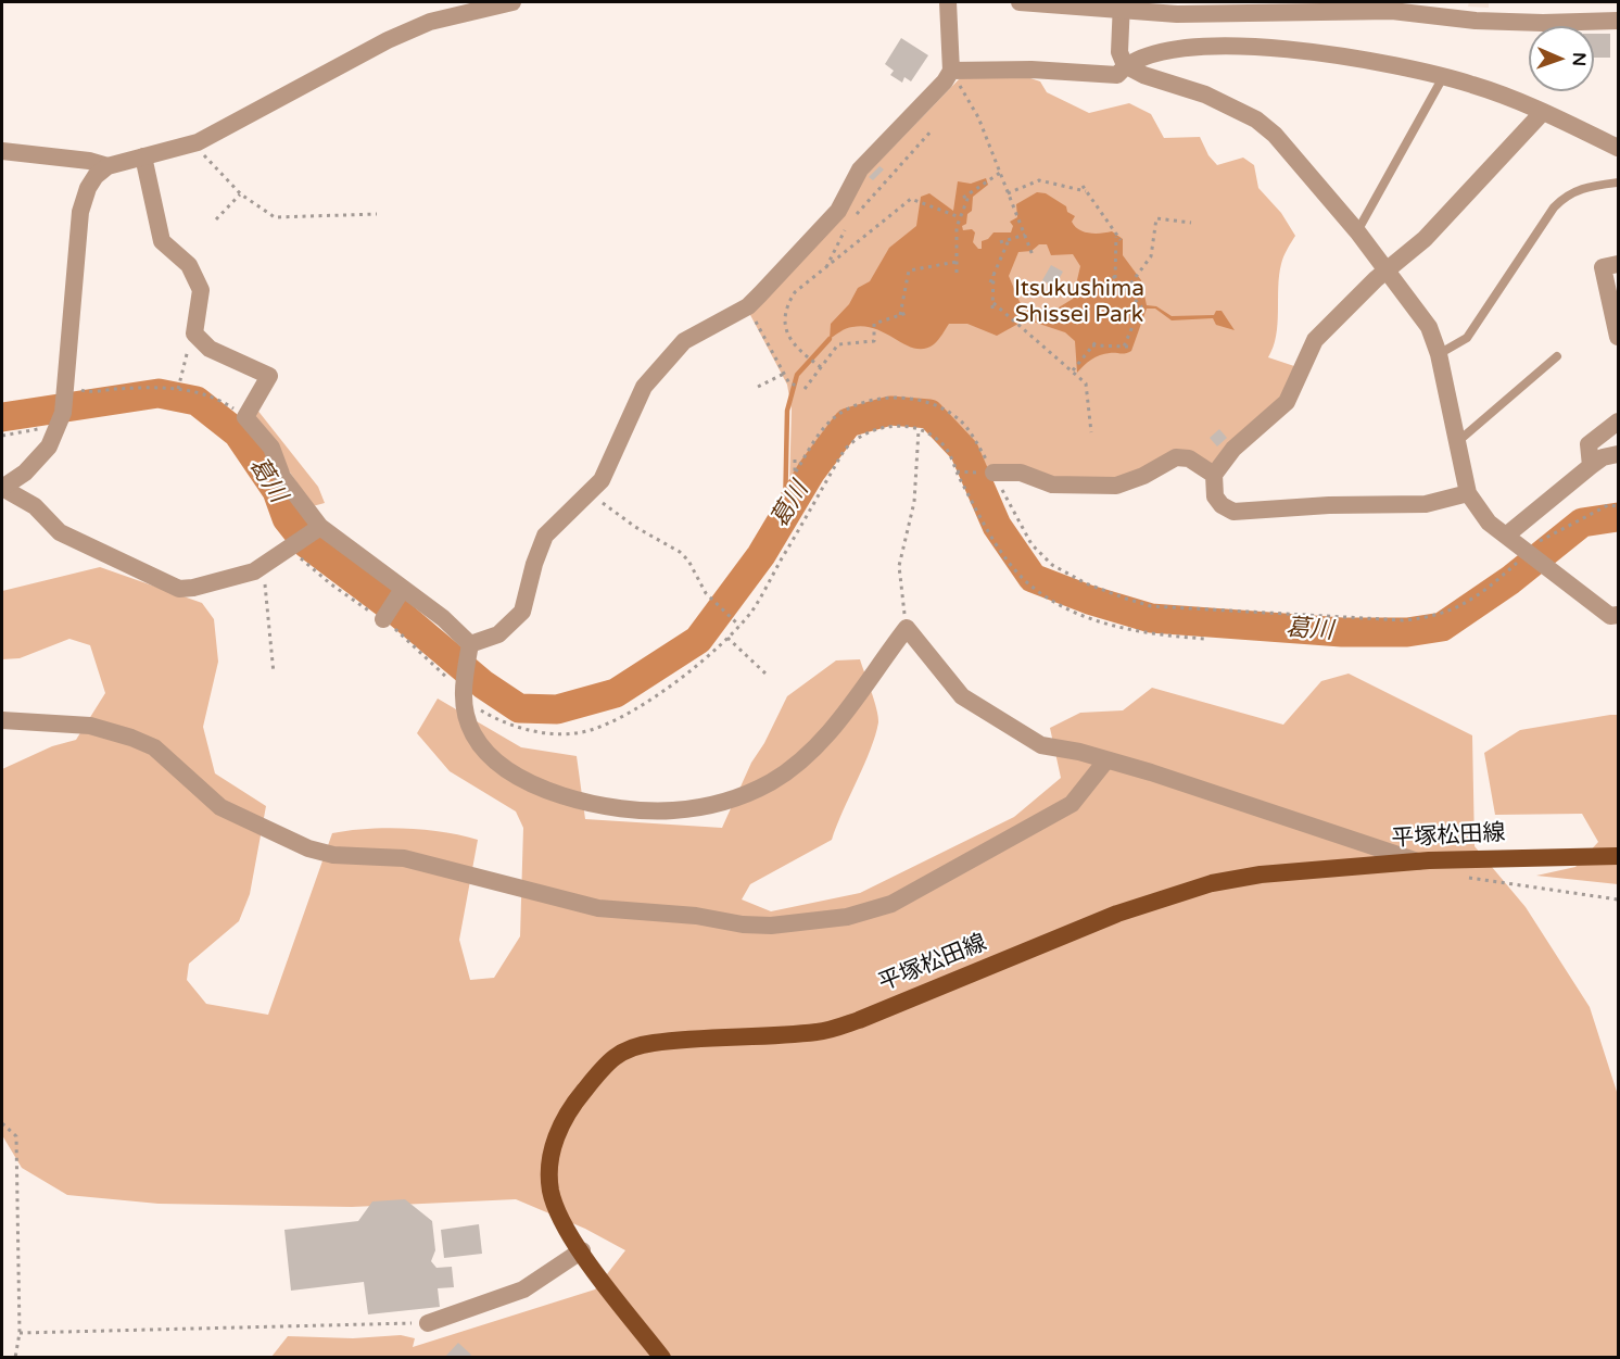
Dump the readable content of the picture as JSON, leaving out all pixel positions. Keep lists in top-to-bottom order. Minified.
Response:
{"streets":{"main road":["平塚松田線"]},"water":["葛川"],"parks":["Itsukushima Shissei Park"],"north":"right"}
